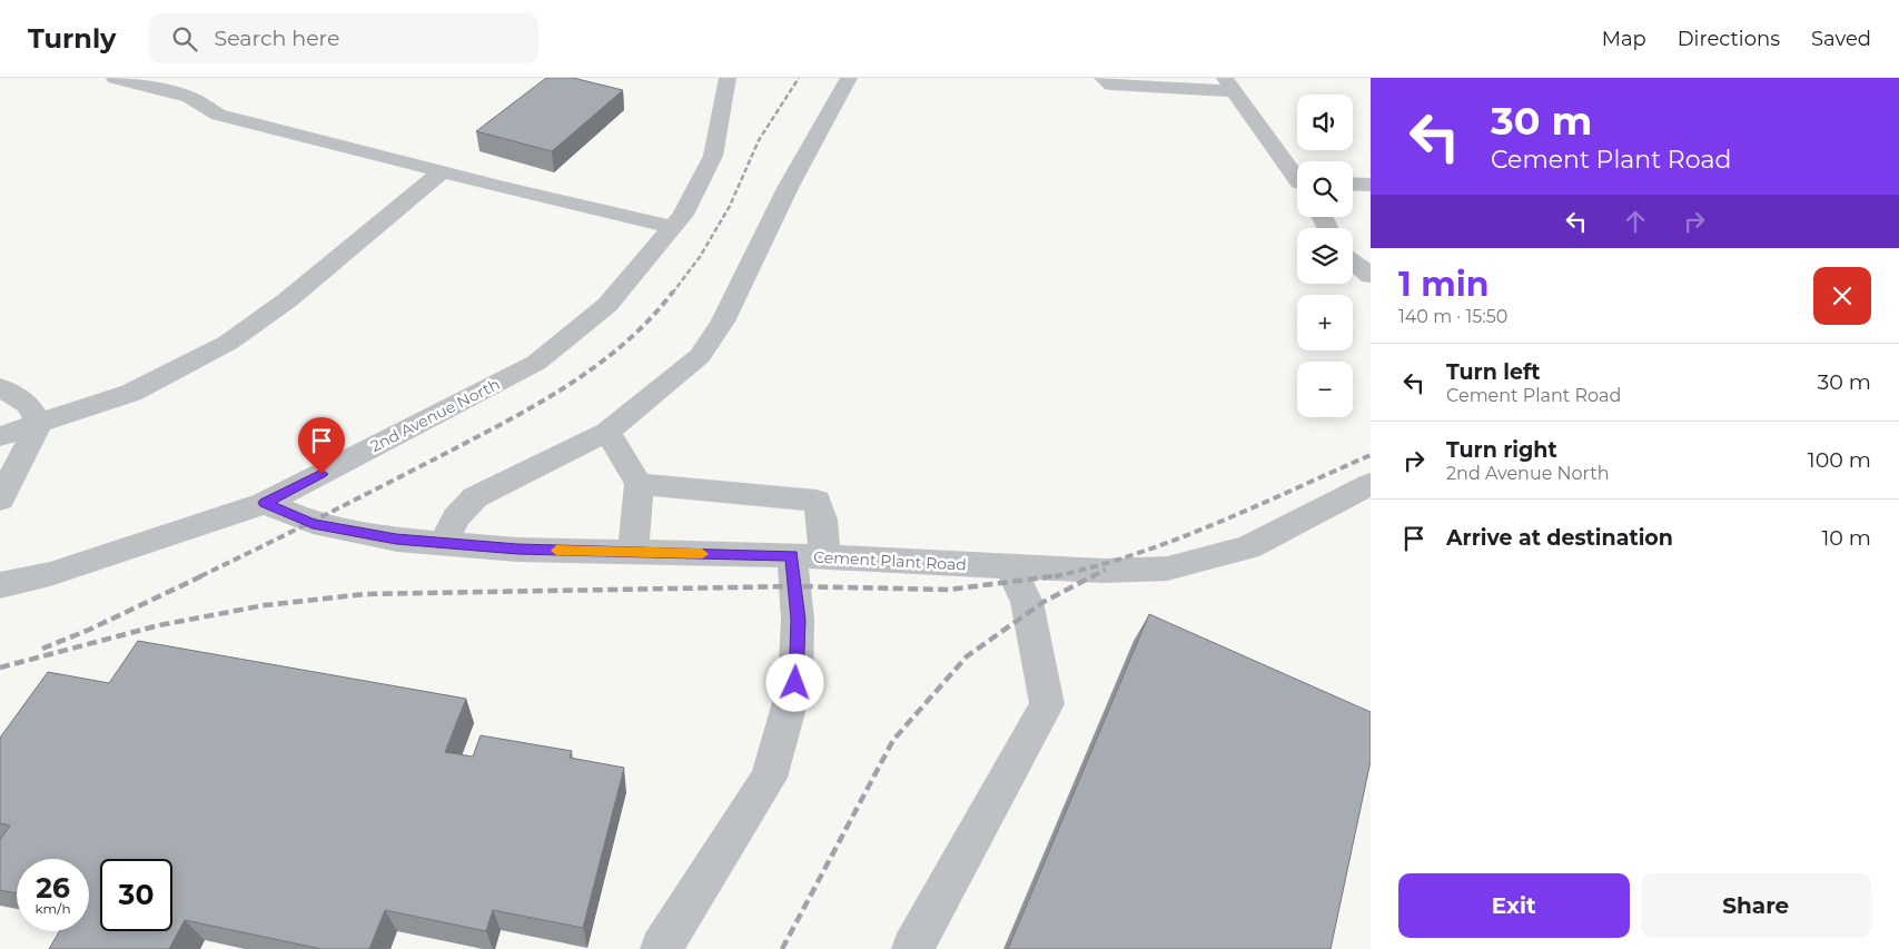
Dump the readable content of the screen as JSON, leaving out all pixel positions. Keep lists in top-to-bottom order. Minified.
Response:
{"streets":{"street":["2nd Avenue North","Cement Plant Road"]},"crossings":[["2nd Avenue North","Cement Plant Road"]],"page":{"header":"Turnly","search":"Search here","nav":["Map","Directions","Saved"],"turn":["30 m","Cement Plant Road"],"map_buttons":["+","−"],"heading":["1 min","140 m · 15:50"],"list":[{"name":"Turn left","note":"Cement Plant Road","value":"30 m"},{"name":"Turn right","note":"2nd Avenue North","value":"100 m"},{"name":"Arrive at destination","value":"10 m"}],"speed":"26 km/h","limit":"30","buttons":["Exit","Share"]}}
